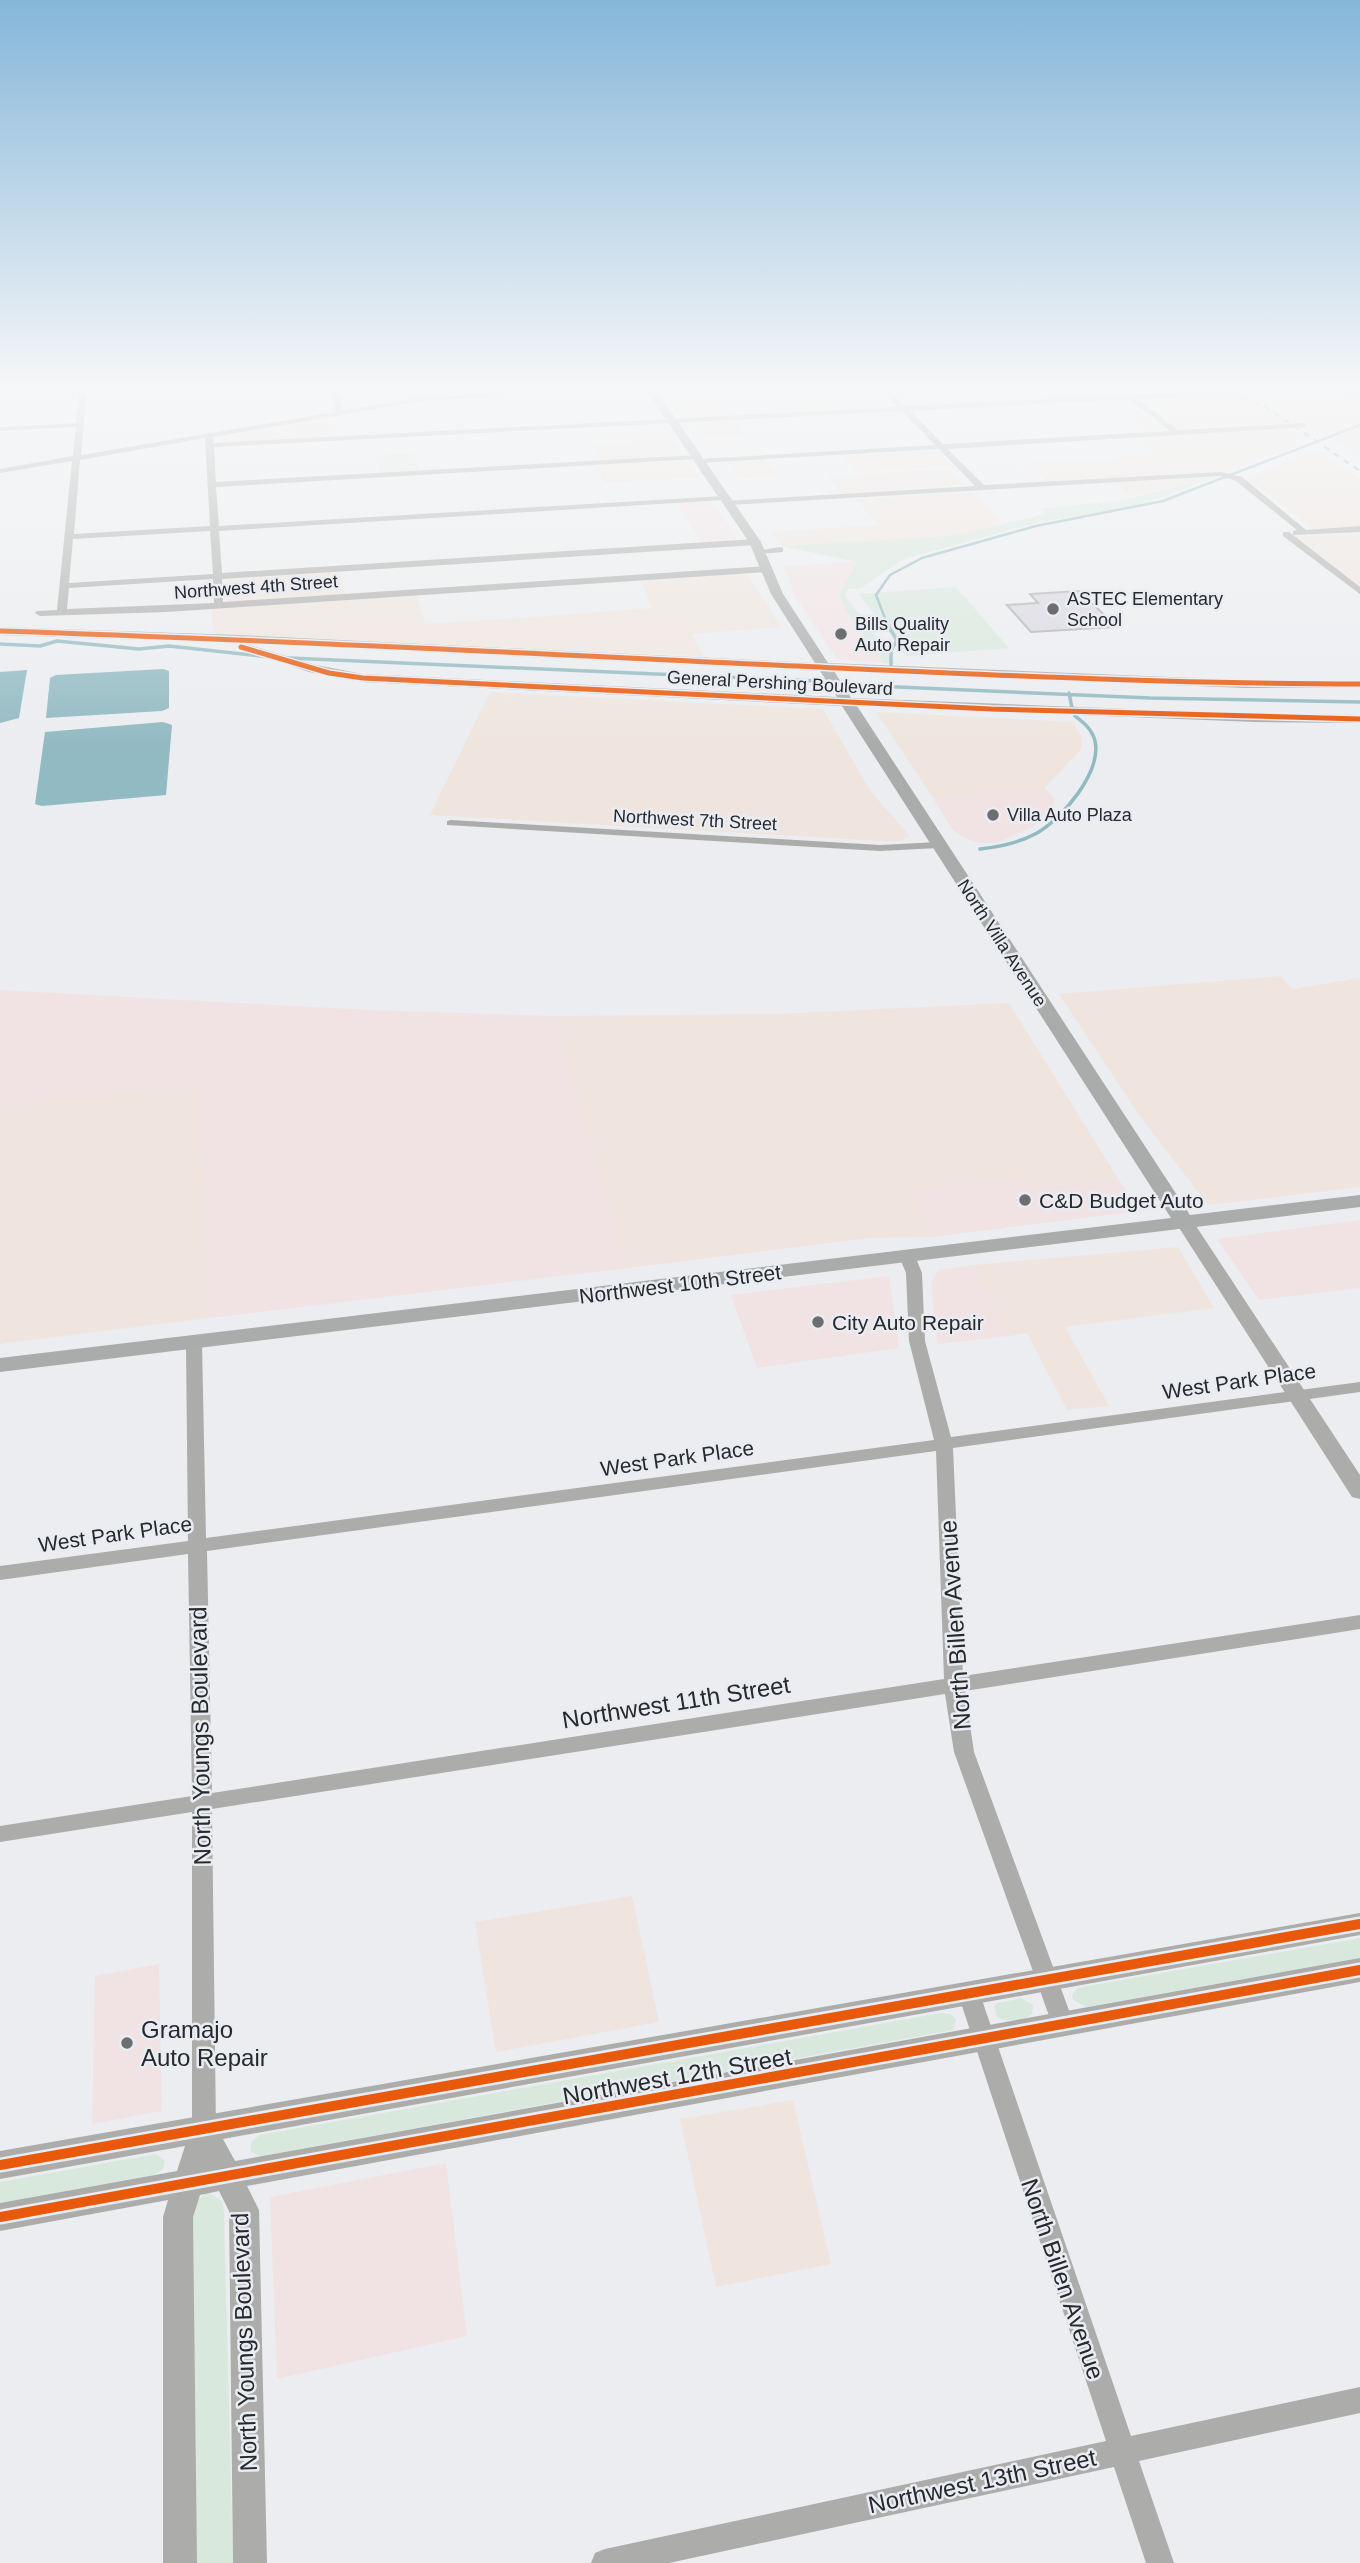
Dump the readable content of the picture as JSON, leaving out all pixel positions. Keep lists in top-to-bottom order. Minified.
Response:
{"streets":{"main road":["General Pershing Boulevard","North Villa Avenue","Northwest 10th Street"],"street":["Northwest 4th Street","Northwest 7th Street","West Park Place","North Billen Avenue","Northwest 11th Street","North Youngs Boulevard","Northwest 12th Street","Northwest 13th Street"]},"crossings":[["Northwest 4th Street","North Villa Avenue"],["General Pershing Boulevard","North Villa Avenue"],["Northwest 7th Street","North Villa Avenue"],["North Villa Avenue","Northwest 10th Street"],["North Villa Avenue","West Park Place"],["Northwest 10th Street","North Billen Avenue"],["Northwest 10th Street","North Youngs Boulevard"],["West Park Place","North Billen Avenue"],["West Park Place","North Youngs Boulevard"],["North Billen Avenue","Northwest 11th Street"],["North Billen Avenue","Northwest 12th Street"],["North Billen Avenue","Northwest 13th Street"],["Northwest 11th Street","North Youngs Boulevard"],["North Youngs Boulevard","Northwest 12th Street"]],"places":["ASTEC Elementary School","Bills Quality Auto Repair","Villa Auto Plaza","C&D Budget Auto","City Auto Repair","Gramajo Auto Repair"]}
